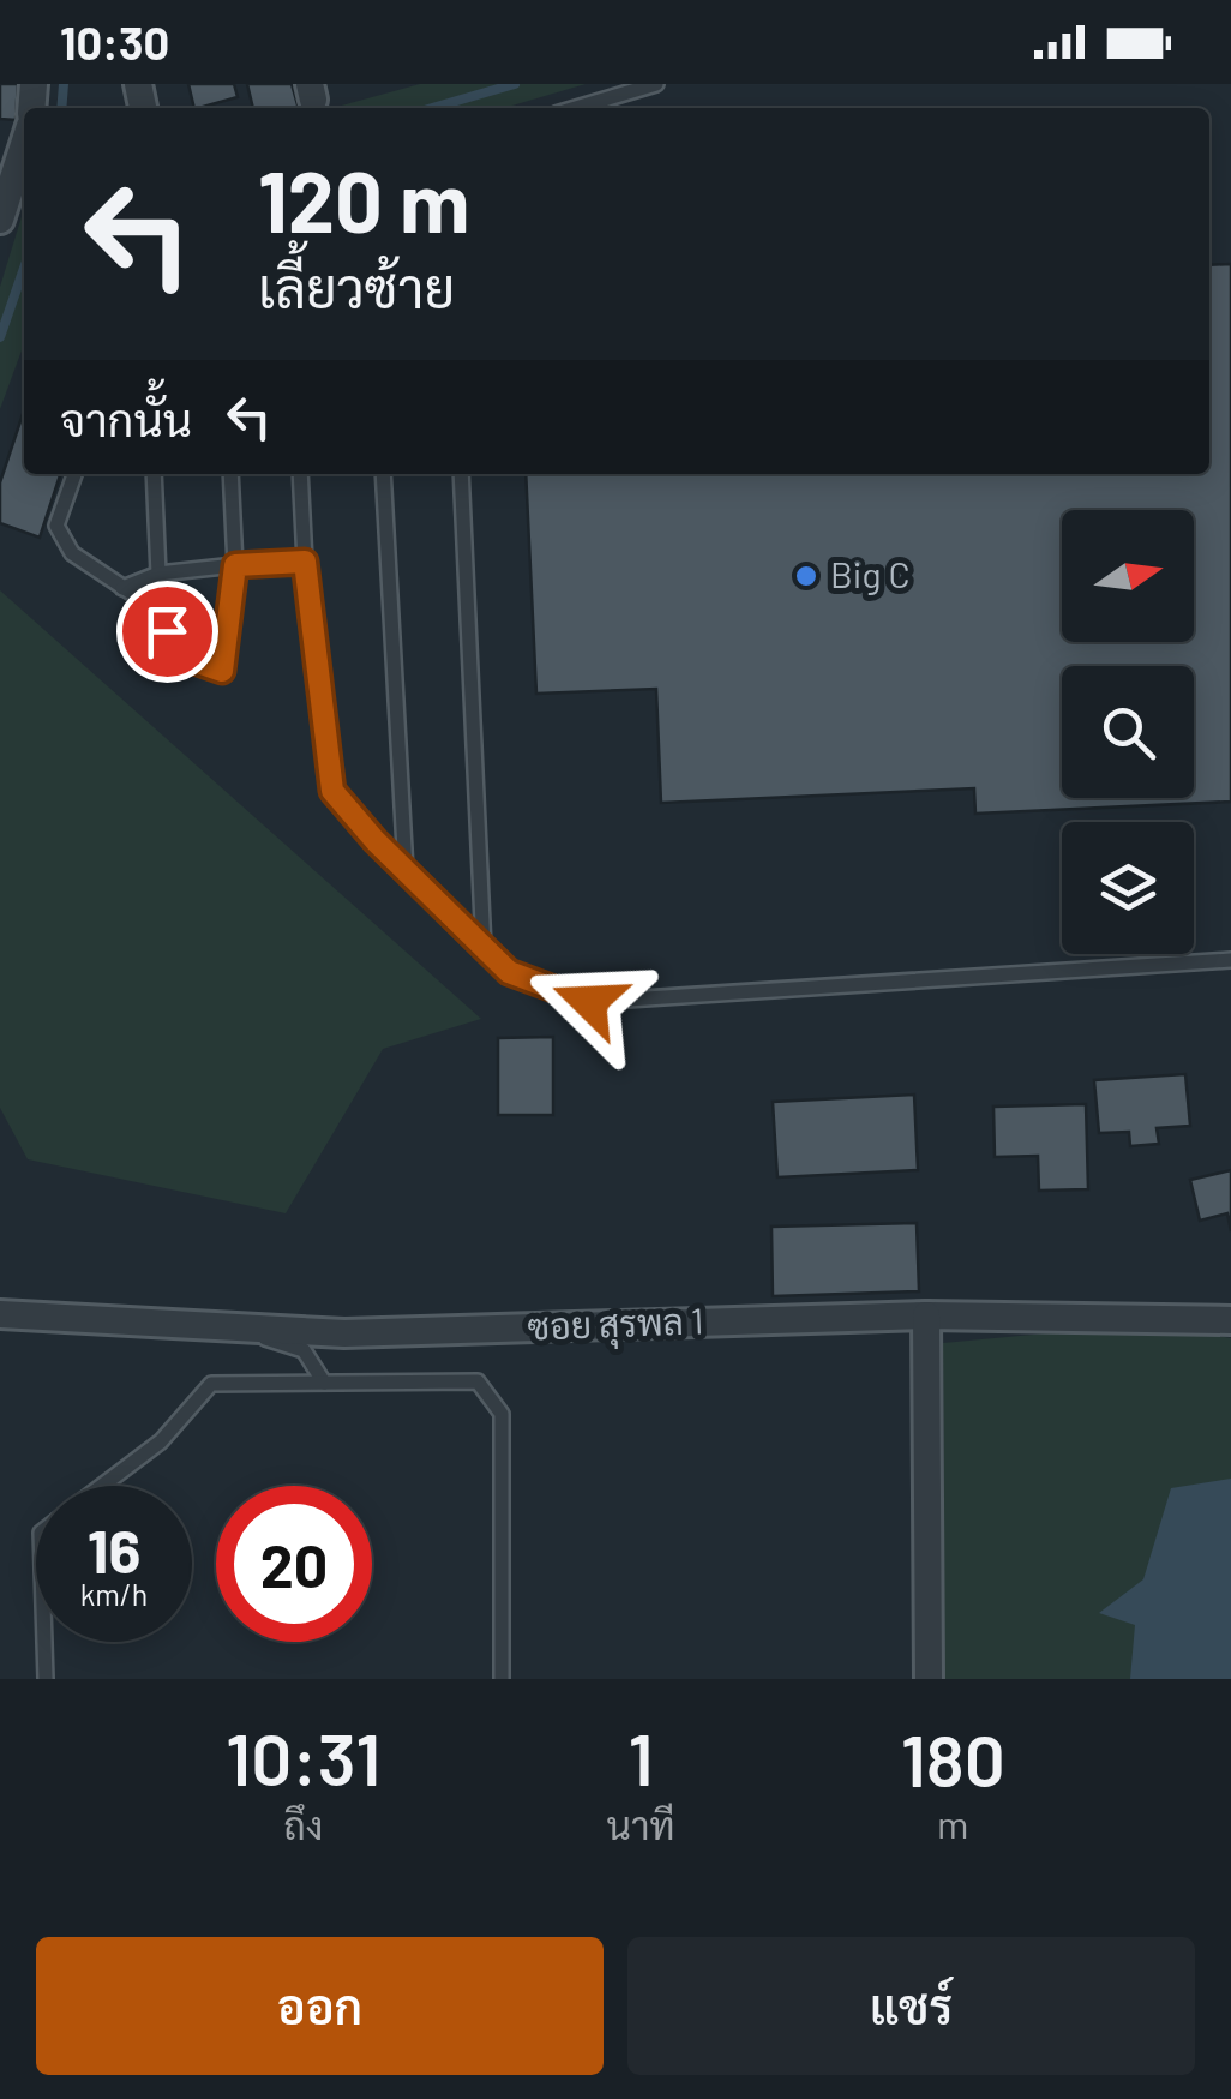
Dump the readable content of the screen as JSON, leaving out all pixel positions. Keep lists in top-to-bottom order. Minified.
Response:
{"streets":{"street":["ซอย สุรพล 1"]},"places":["Big C"],"north":"right","page":{"status":"10:30","turn":["120 m","เลี้ยวซ้าย"],"then":"จากนั้น","speed":"16 km/h","limit":"20","eta":["10:31","ถึง","1","นาที","180","m"],"buttons":["ออก","แชร์"]}}
